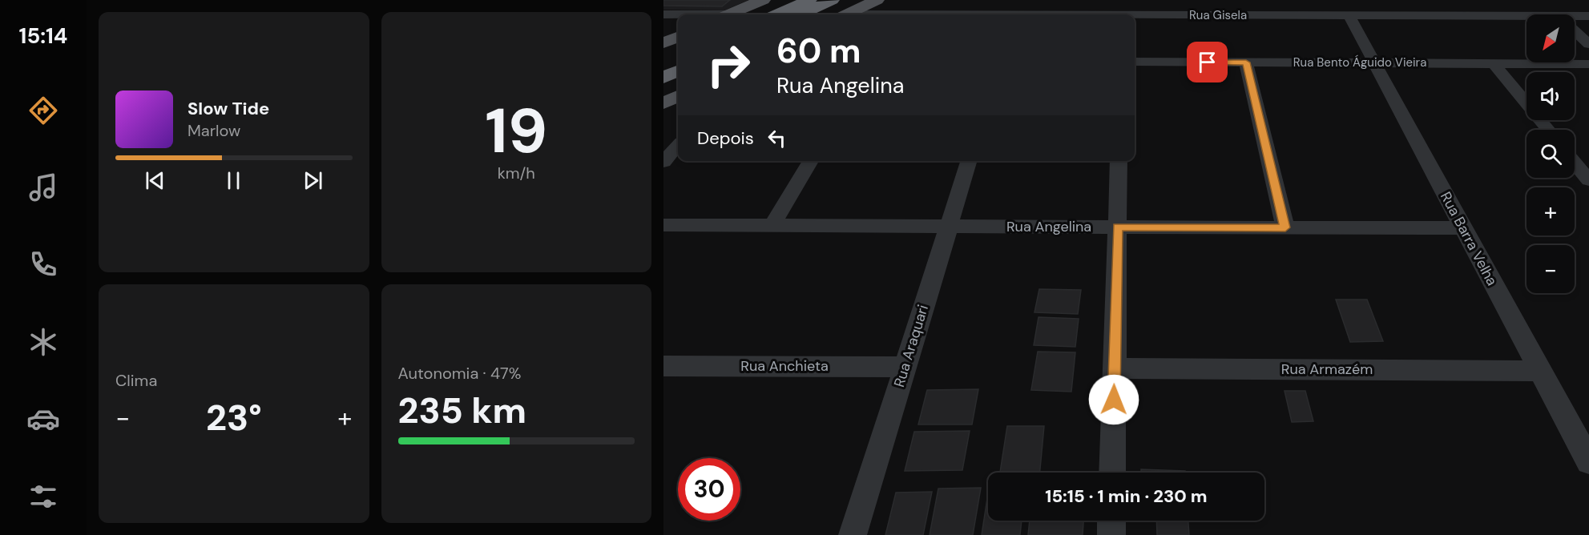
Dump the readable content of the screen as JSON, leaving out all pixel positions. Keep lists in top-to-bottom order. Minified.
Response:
{"streets":{"street":["Rua Gisela","Rua Bento Águido Vieira","Rua Angelina","Rua Barra Velha","Rua Araquari","Rua Anchieta","Rua Armazém"]},"crossings":[["Rua Gisela","Rua Barra Velha"],["Rua Bento Águido Vieira","Rua Barra Velha"],["Rua Angelina","Rua Barra Velha"],["Rua Angelina","Rua Araquari"],["Rua Barra Velha","Rua Armazém"],["Rua Araquari","Rua Anchieta"]],"north":"bottom left","page":{"tabs":"15:14","tile":[["19","km/h"],"Clima",["Autonomia · 47%","235 km"]],"map_buttons":["+","−"],"turn":["60 m","Rua Angelina"],"song":["Slow Tide","Marlow"],"then":"Depois","heat":["−","23°","+"],"limit":"30","trip":"15:15 · 1 min · 230 m"}}
